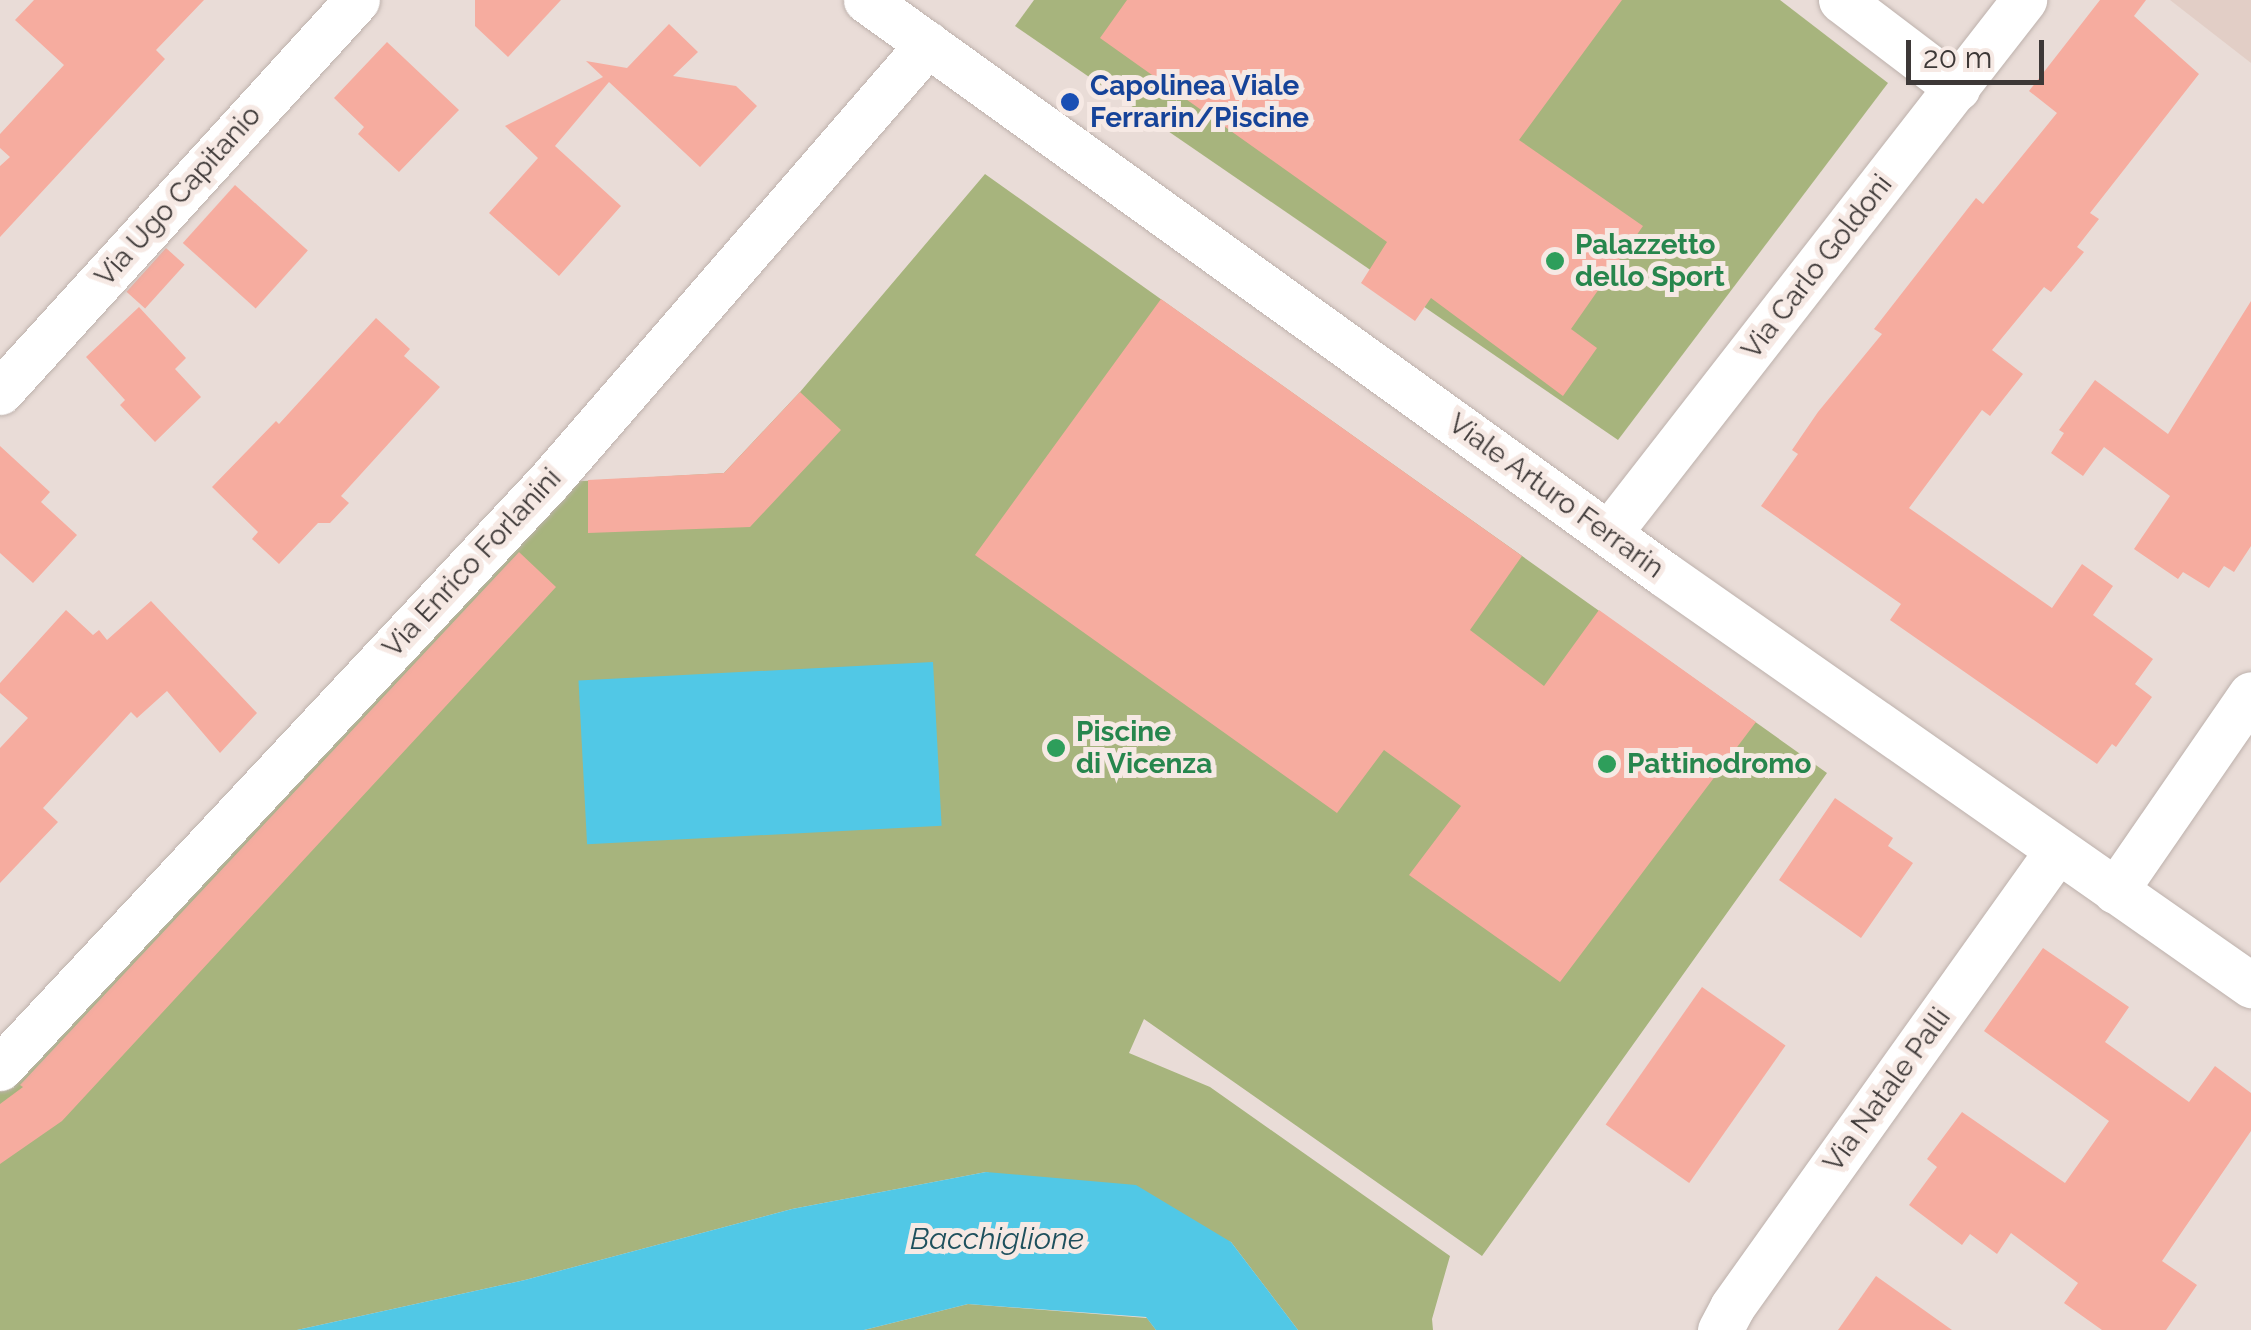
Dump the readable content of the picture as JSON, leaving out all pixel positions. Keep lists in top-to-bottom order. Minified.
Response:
{"streets":{"street":["Via Ugo Capitanio","Via Carlo Goldoni","Viale Arturo Ferrarin","Via Enrico Forlanini","Via Natale Palli"]},"crossings":[["Via Carlo Goldoni","Viale Arturo Ferrarin"],["Viale Arturo Ferrarin","Via Enrico Forlanini"],["Viale Arturo Ferrarin","Via Natale Palli"]],"water":["Bacchiglione"],"places":["Capolinea Viale Ferrarin/Piscine","Palazzetto dello Sport","Piscine di Vicenza","Pattinodromo"],"scale_bar":"20 m"}
